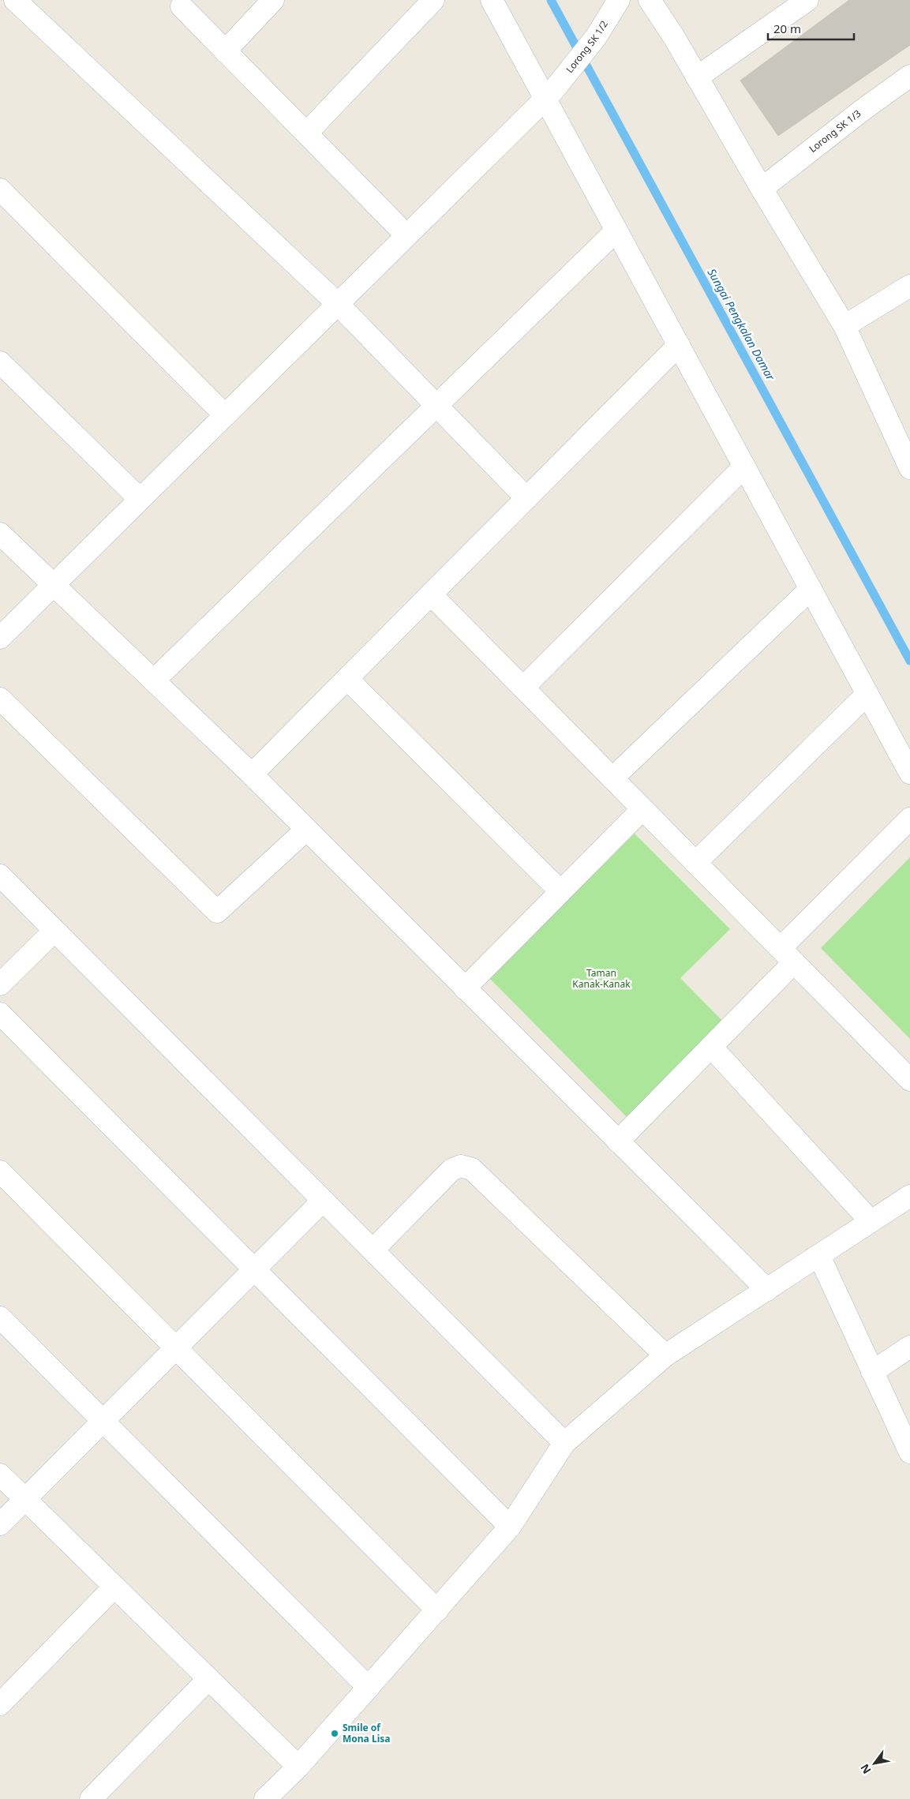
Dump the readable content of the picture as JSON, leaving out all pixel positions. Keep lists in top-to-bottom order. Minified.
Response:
{"streets":{"street":["Lorong SK 1/2","Lorong SK 1/3"]},"water":["Sungai Pengkalan Damar"],"parks":["Taman Kanak-Kanak"],"places":["Smile of Mona Lisa"],"scale_bar":"20 m","north":"bottom left"}
